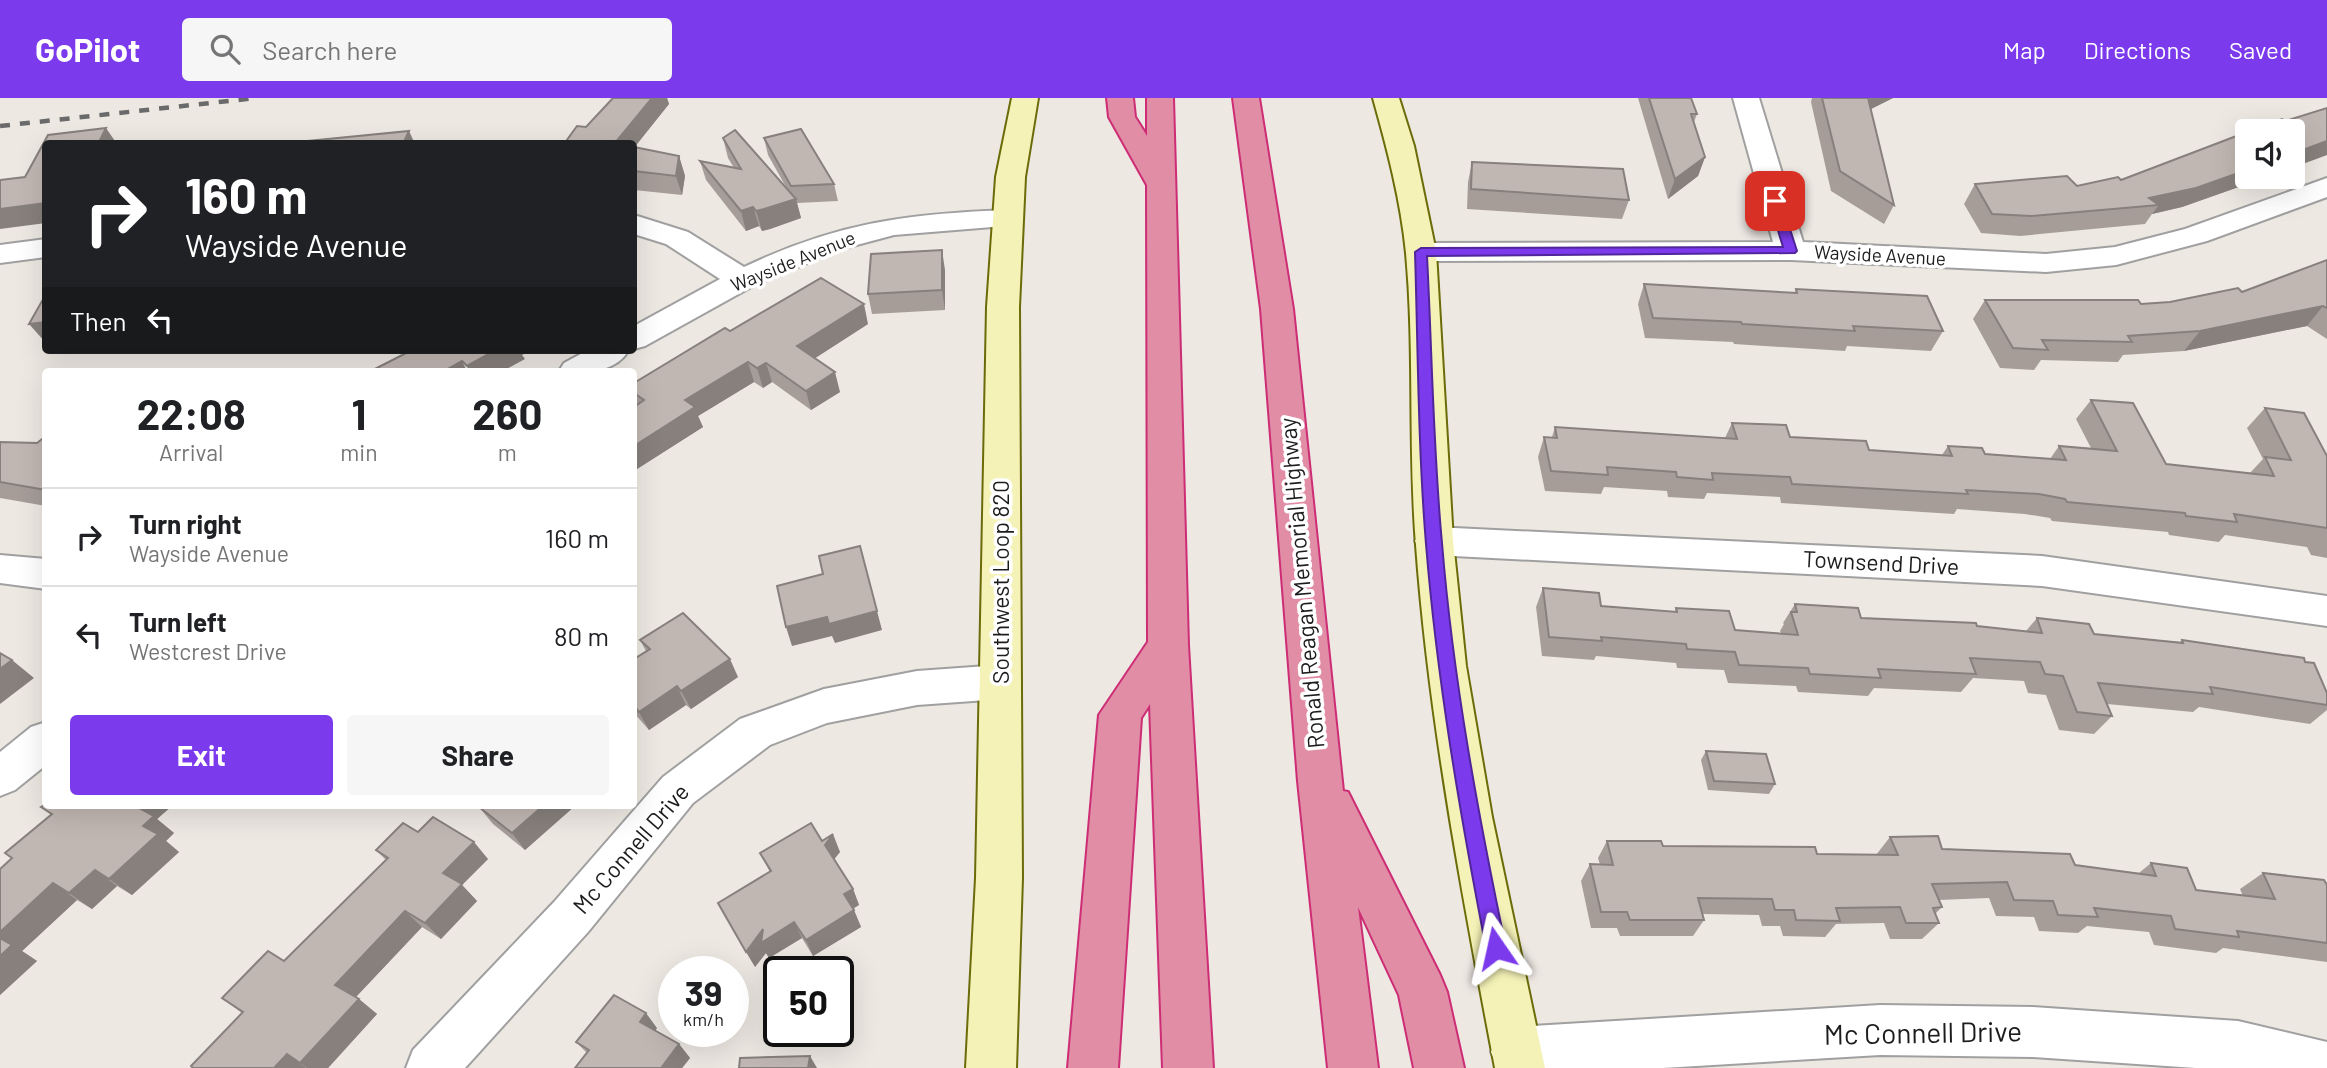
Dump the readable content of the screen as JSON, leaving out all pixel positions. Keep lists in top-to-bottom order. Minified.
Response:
{"streets":{"highway":["Ronald Reagan Memorial Highway"],"main road":["Southwest Loop 820"],"street":["Wayside Avenue","Townsend Drive","Mc Connell Drive"]},"crossings":[["Wayside Avenue","Southwest Loop 820"],["Southwest Loop 820","Mc Connell Drive"]],"page":{"header":"GoPilot","search":"Search here","nav":["Map","Directions","Saved"],"turn":["160 m","Wayside Avenue"],"then":"Then","eta":["22:08","Arrival","1","min","260","m"],"list":[{"name":"Turn right","note":"Wayside Avenue","value":"160 m"},{"name":"Turn left","note":"Westcrest Drive","value":"80 m"}],"buttons":["Exit","Share"],"speed":"39 km/h","limit":"50"}}
